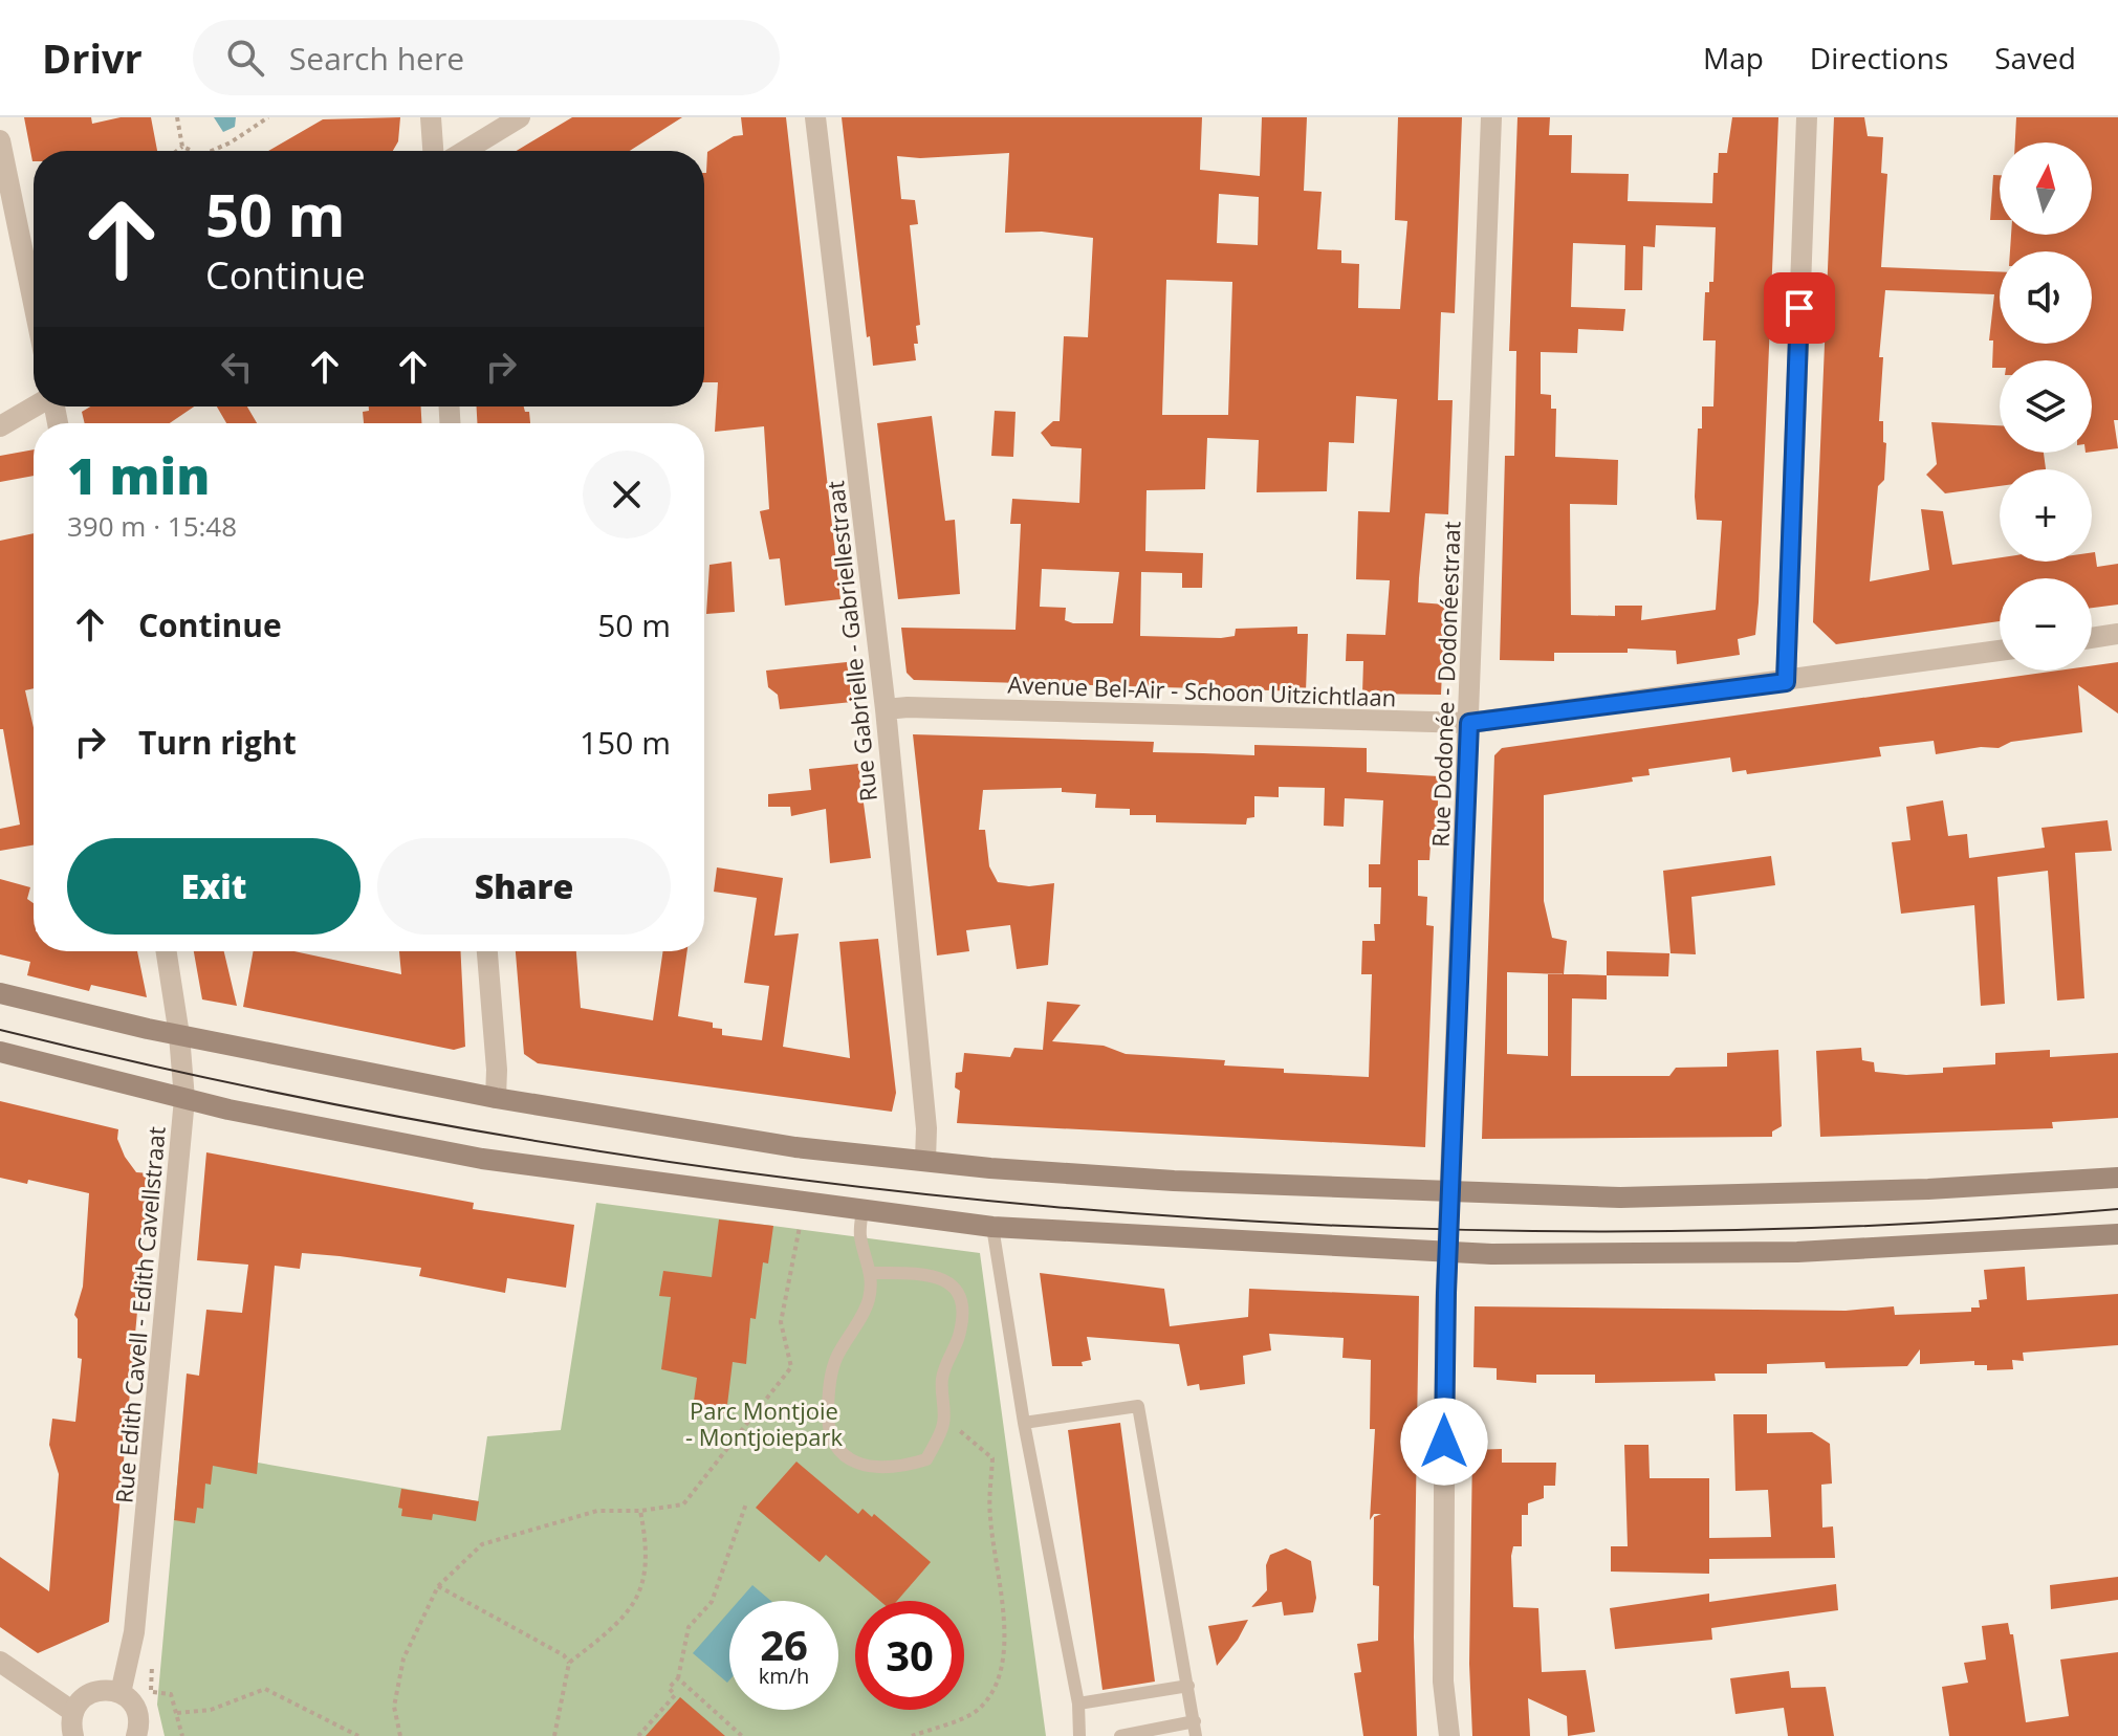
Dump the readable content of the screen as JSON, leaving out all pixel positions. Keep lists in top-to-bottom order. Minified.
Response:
{"streets":{"street":["Rue Gabrielle - Gabriellestraat","Rue Dodonée - Dodonéestraat","Avenue Bel-Air - Schoon Uitzichtlaan","Rue Edith Cavell - Edith Cavellstraat"]},"crossings":[["Rue Gabrielle - Gabriellestraat","Avenue Bel-Air - Schoon Uitzichtlaan"],["Rue Dodonée - Dodonéestraat","Avenue Bel-Air - Schoon Uitzichtlaan"]],"parks":["Parc Montjoie - Montjoiepark"],"north":"top","page":{"header":"Drivr","search":"Search here","nav":["Map","Directions","Saved"],"map_buttons":["+","−"],"turn":["50 m","Continue"],"heading":["1 min","390 m · 15:48"],"list":[{"name":"Continue","value":"50 m"},{"name":"Turn right","value":"150 m"}],"buttons":["Exit","Share"],"speed":"26 km/h","limit":"30"}}
